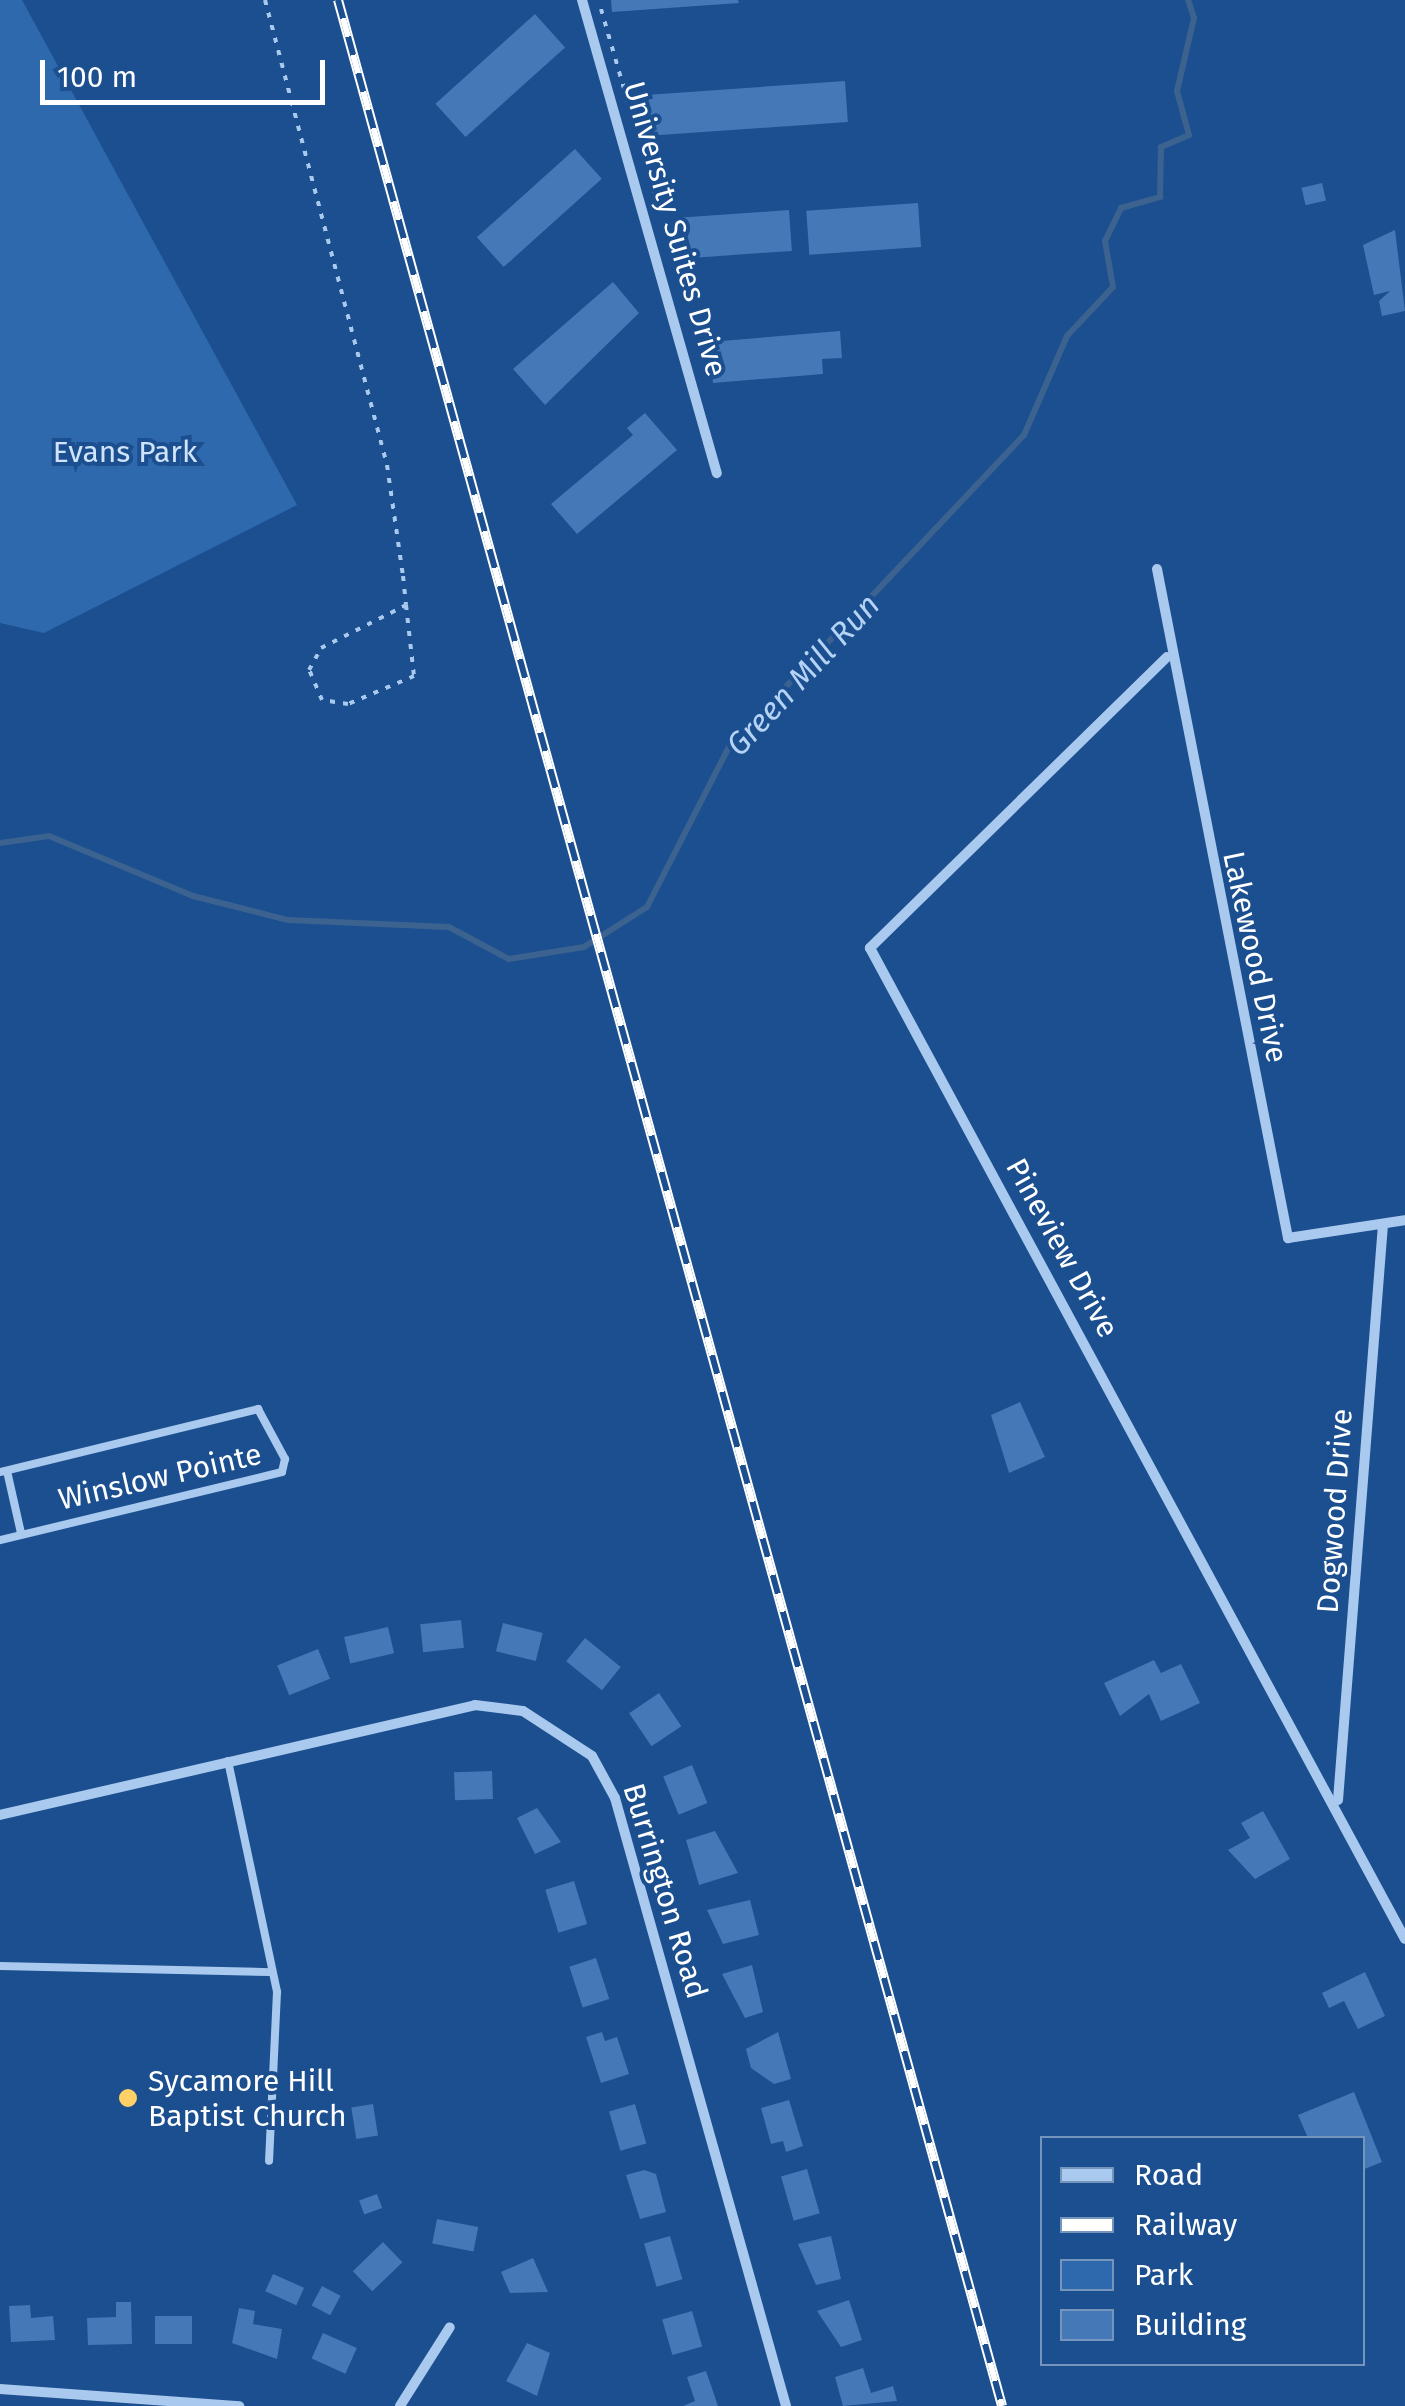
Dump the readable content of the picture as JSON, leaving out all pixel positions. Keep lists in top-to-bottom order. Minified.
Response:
{"streets":{"street":["University Suites Drive","Lakewood Drive","Pineview Drive","Dogwood Drive","Burrington Road"],"lane":["Winslow Pointe"]},"crossings":[["Lakewood Drive","Pineview Drive"],["Lakewood Drive","Dogwood Drive"],["Pineview Drive","Dogwood Drive"]],"water":["Green Mill Run"],"parks":["Evans Park"],"places":["Sycamore Hill Baptist Church"],"legend":["Road","Railway","Park","Building"],"scale_bar":"100 m"}
